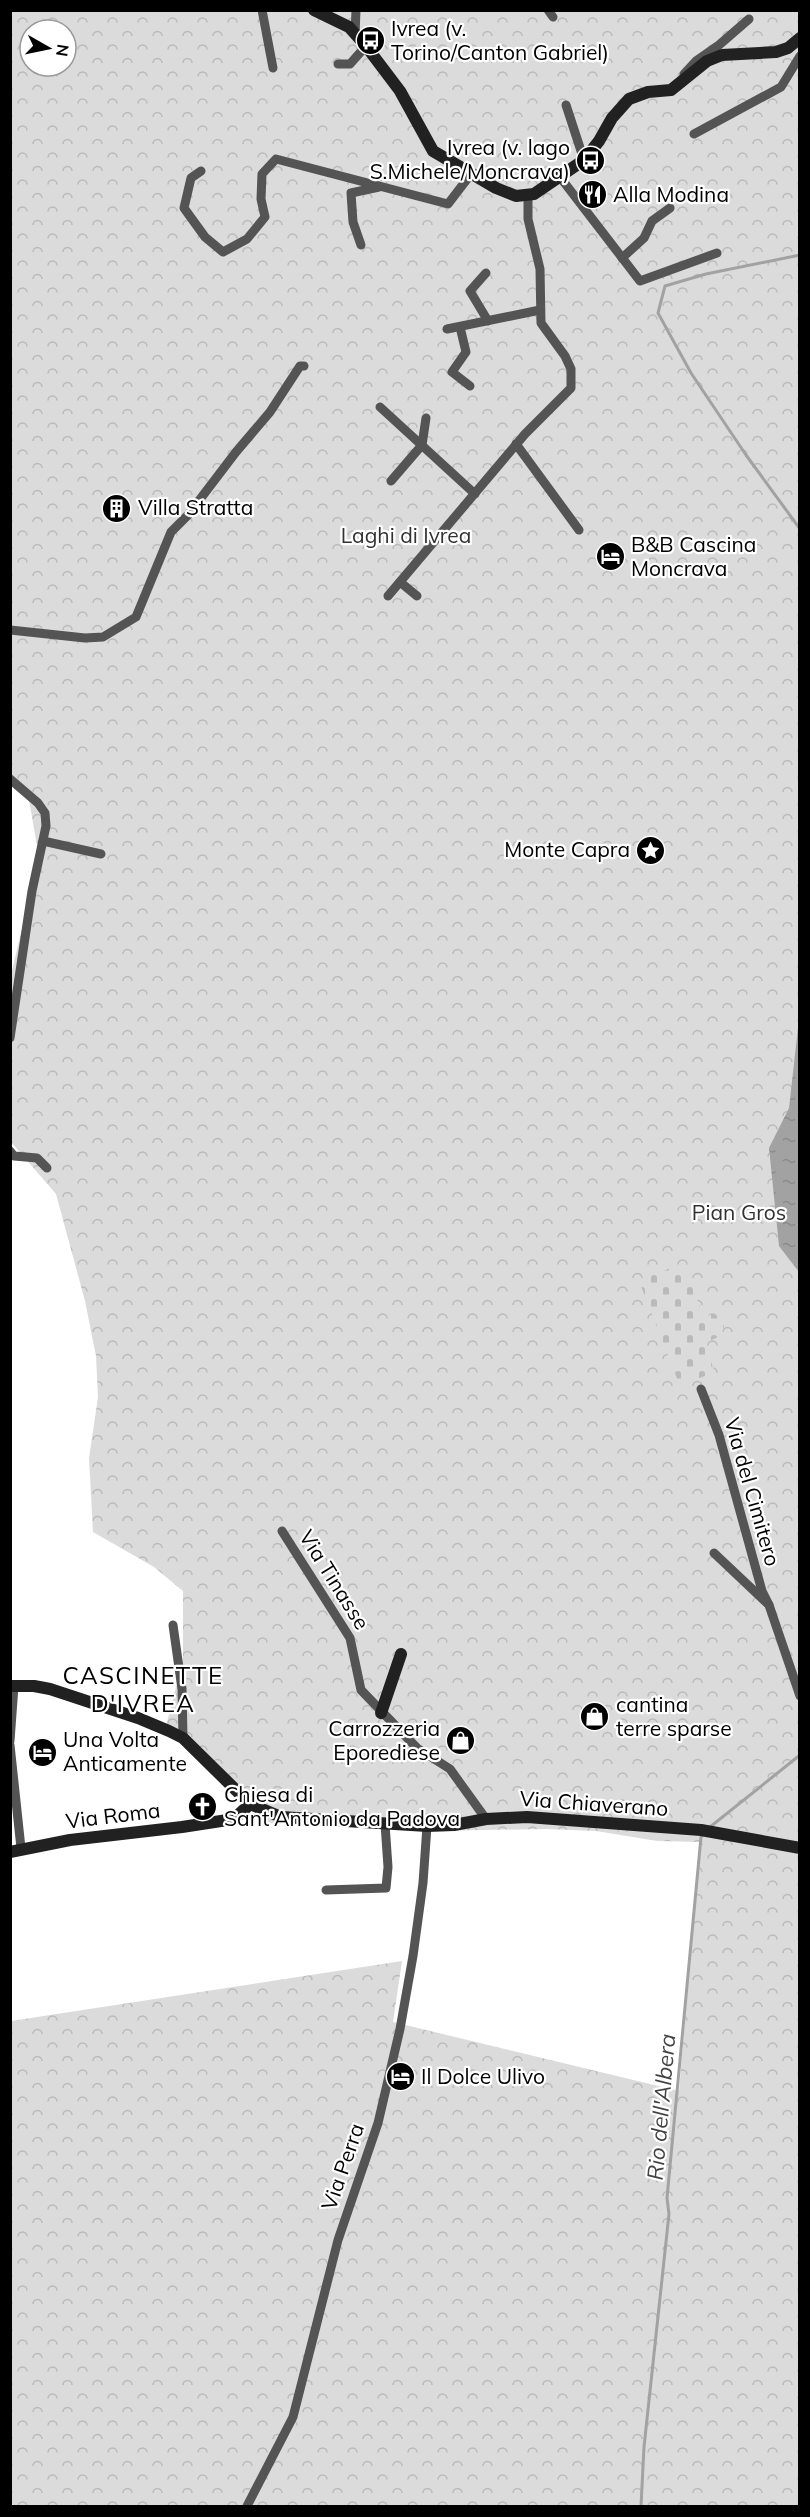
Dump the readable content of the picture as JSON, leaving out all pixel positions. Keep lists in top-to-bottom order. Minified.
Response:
{"streets":{"street":["Via del Cimitero","Via Tinasse","Via Chiaverano","Via Roma","Via Perra"]},"crossings":[["Via Tinasse","Via Chiaverano"],["Via Chiaverano","Via Roma"],["Via Chiaverano","Via Perra"]],"districts":["CASCINETTE D'IVREA"],"water":["Rio dell'Albera"],"parks":["Laghi di Ivrea","Pian Gros"],"places":{"bus stop":["Ivrea (v. Torino/Canton Gabriel)","Ivrea (v. lago S.Michele/Moncrava)"],"restaurant":["Alla Modina"],"building":["Villa Stratta"],"hotel":["B&B Cascina Moncrava","Una Volta Anticamente","Il Dolce Ulivo"],"place":["Monte Capra"],"shop":["cantina terre sparse","Carrozzeria Eporediese"],"church":["Chiesa di Sant'Antonio da Padova"]},"north":"right"}
